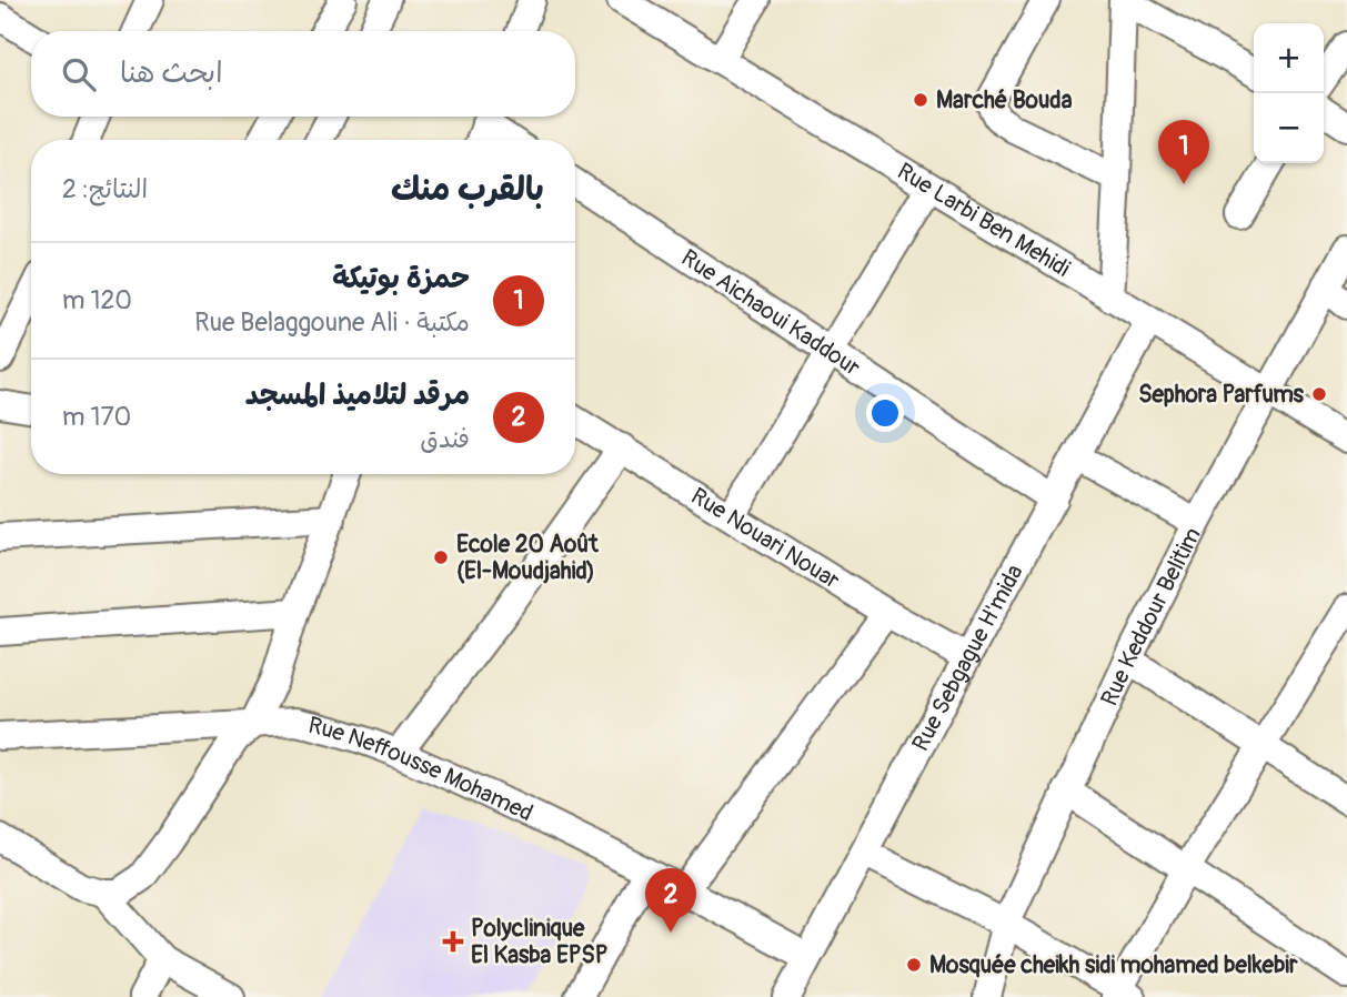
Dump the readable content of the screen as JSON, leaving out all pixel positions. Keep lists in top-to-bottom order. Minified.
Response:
{"streets":{"street":["Rue Larbi Ben Mehidi","Rue Aichaoui Kaddour","Rue Nouari Nouar","Rue Keddour Belitim","Rue Sebgague H'mida","Rue Neffousse Mohamed"]},"crossings":[["Rue Larbi Ben Mehidi","Rue Keddour Belitim"],["Rue Larbi Ben Mehidi","Rue Sebgague H'mida"],["Rue Aichaoui Kaddour","Rue Sebgague H'mida"],["Rue Nouari Nouar","Rue Sebgague H'mida"],["Rue Sebgague H'mida","Rue Neffousse Mohamed"]],"places":{"other":["Marché Bouda","Sephora Parfums","Ecole 20 Août (El-Moudjahid)","Mosquée cheikh sidi mohamed belkebir"],"health":["Polyclinique El Kasba EPSP"]},"page":{"map_buttons":["+","−"],"search":"ابحث هنا","pins":["1","2"],"heading":["بالقرب منك","النتائج: 2"],"list":[{"mark":"1","name":"حمزة بوتيكة","note":"مكتبة · Rue Belaggoune Ali","value":"120 m"},{"mark":"2","name":"مرقد لتلاميذ المسجد","note":"فندق","value":"170 m"}]}}
